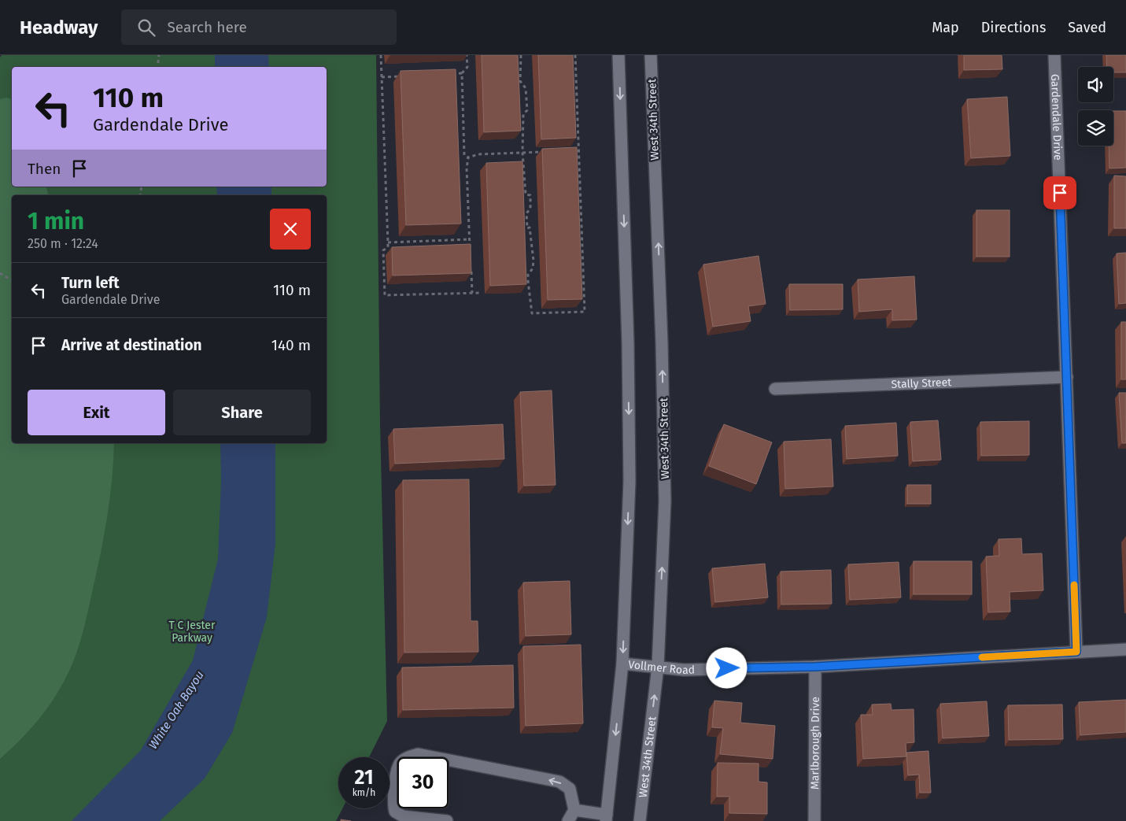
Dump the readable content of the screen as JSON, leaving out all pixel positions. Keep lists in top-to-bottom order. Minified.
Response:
{"streets":{"street":["Gardendale Drive","West 34th Street","Stally Street","Vollmer Road","Marlborough Drive"]},"crossings":[["Gardendale Drive","Stally Street"],["Gardendale Drive","Vollmer Road"],["West 34th Street","Vollmer Road"],["Vollmer Road","Marlborough Drive"]],"water":["White Oak Bayou"],"parks":["T C Jester Parkway"],"page":{"header":"Headway","search":"Search here","nav":["Map","Directions","Saved"],"turn":["110 m","Gardendale Drive"],"then":"Then","heading":["1 min","250 m · 12:24"],"list":[{"name":"Turn left","note":"Gardendale Drive","value":"110 m"},{"name":"Arrive at destination","value":"140 m"}],"buttons":["Exit","Share"],"speed":"21 km/h","limit":"30"}}
